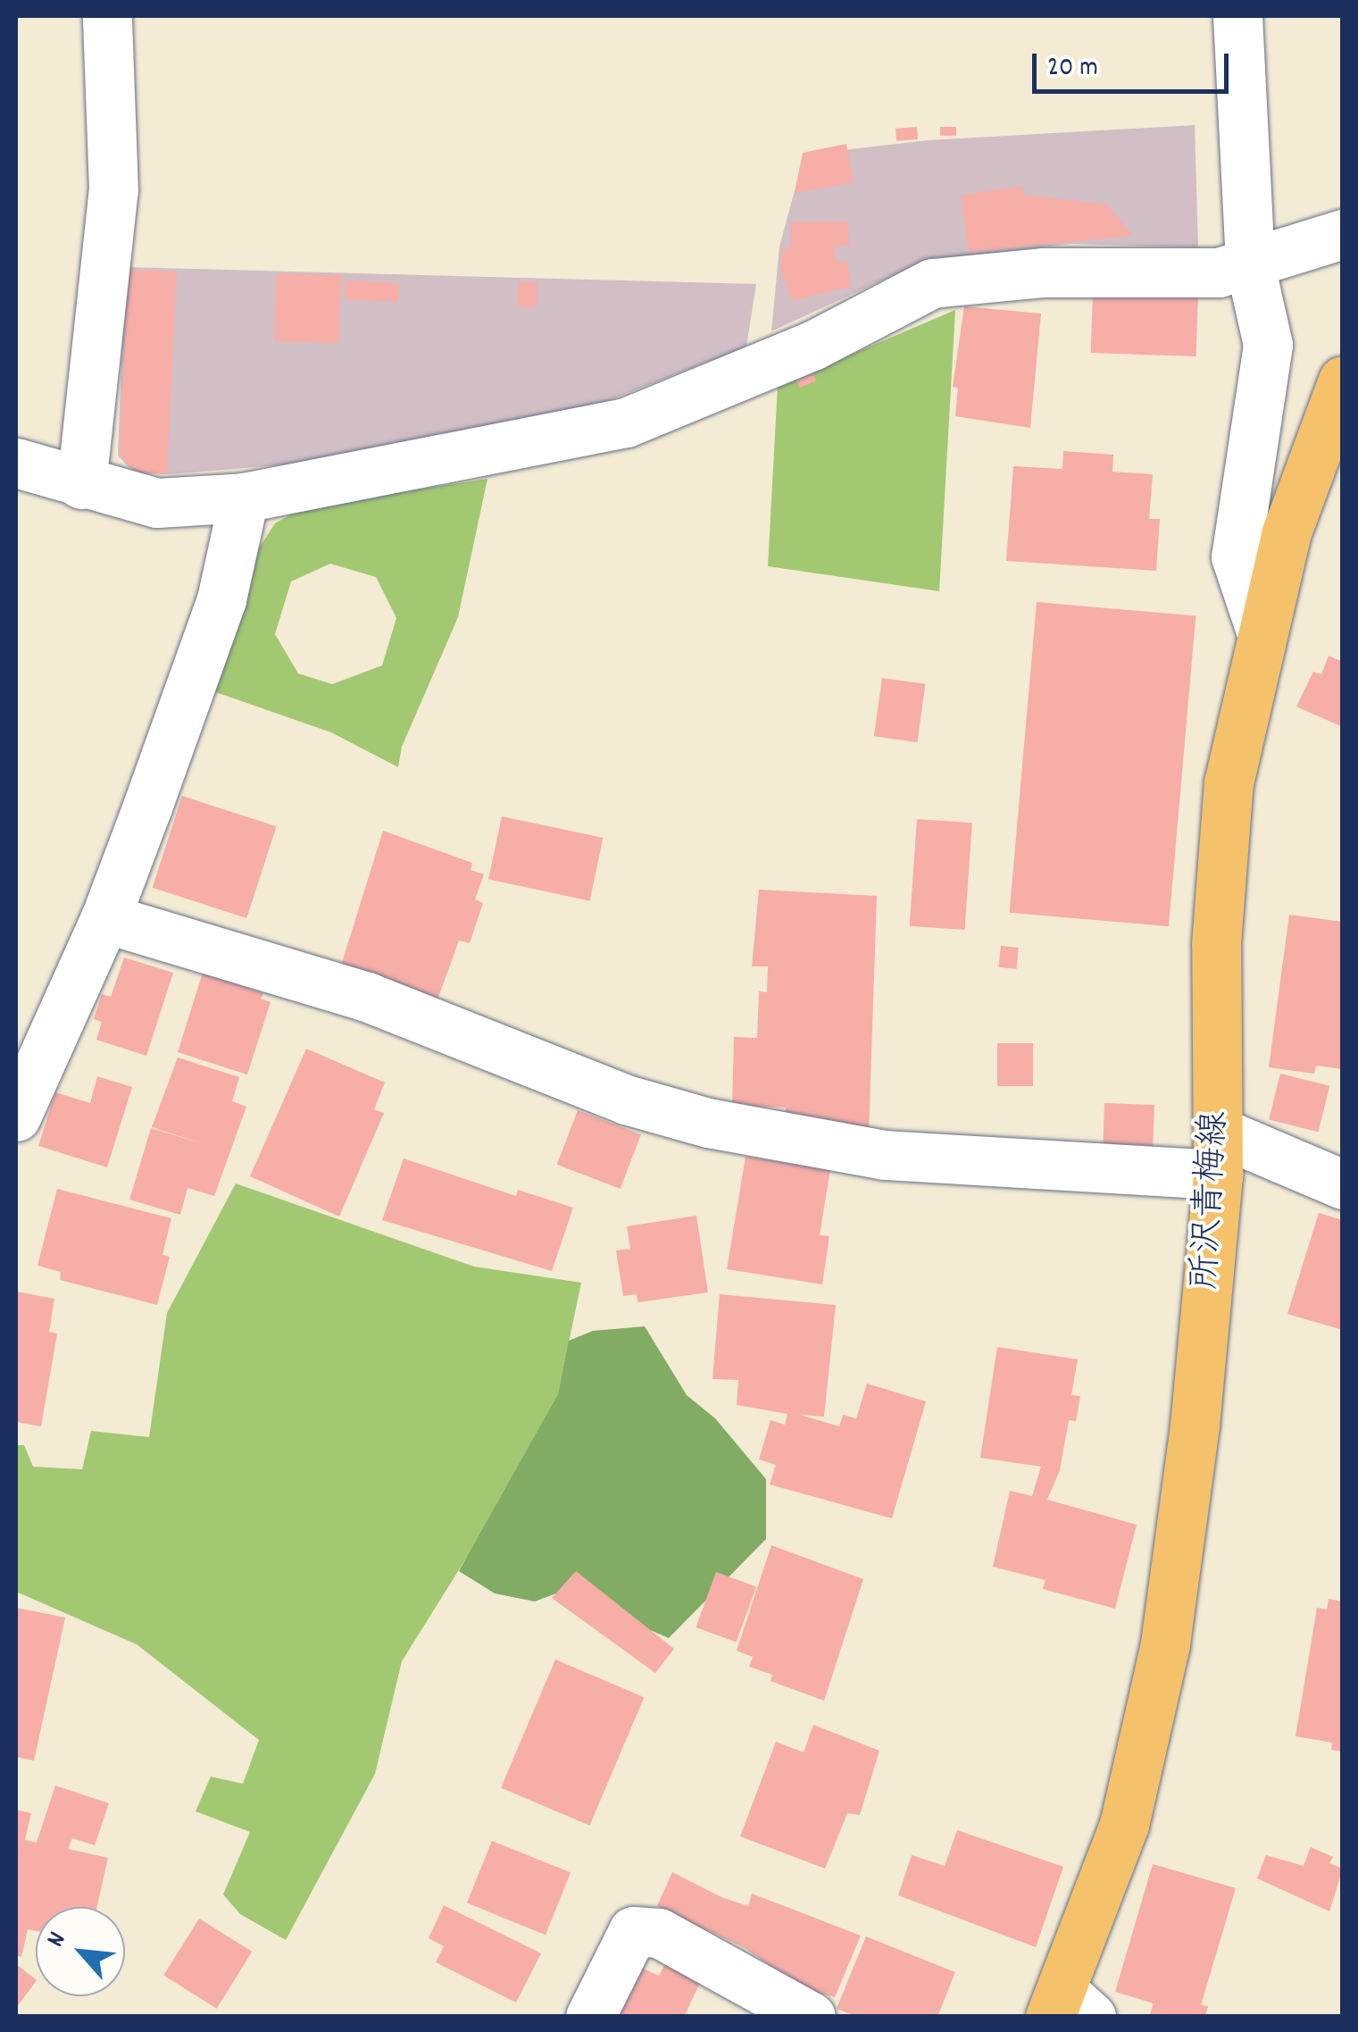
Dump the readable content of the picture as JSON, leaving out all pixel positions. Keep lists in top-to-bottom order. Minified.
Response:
{"streets":{"main road":["所沢青梅線"]},"scale_bar":"20 m","north":"top left"}
